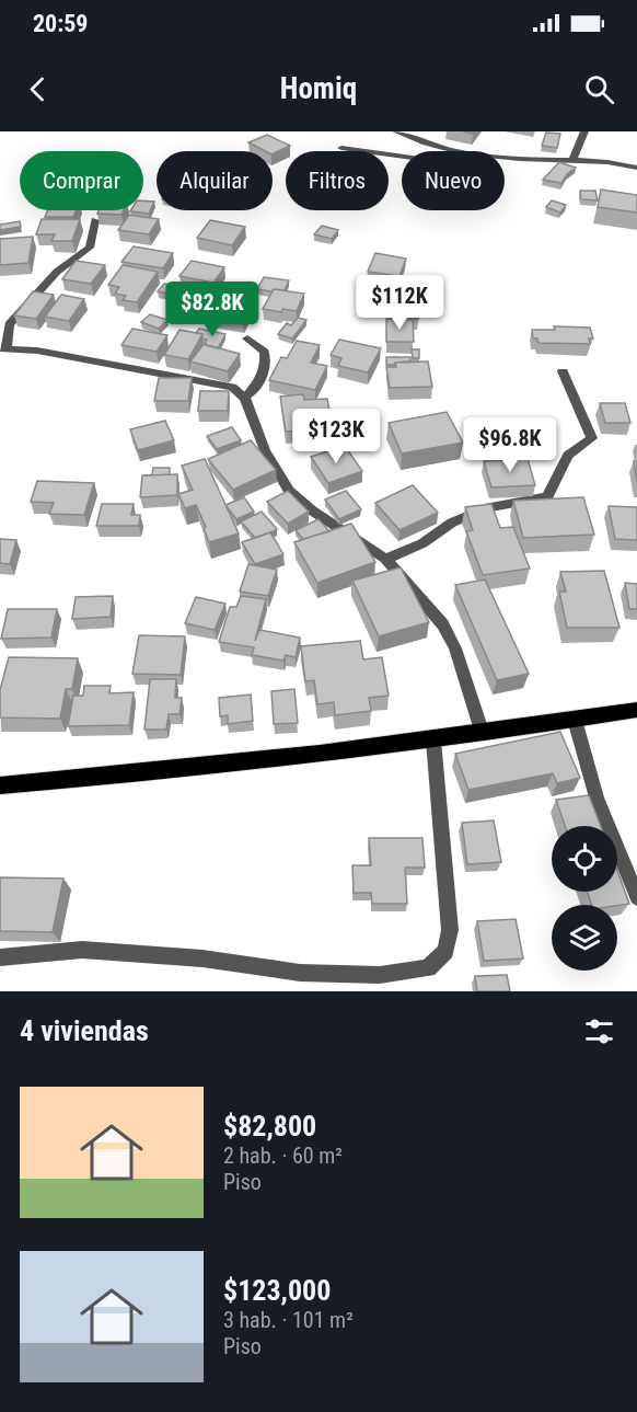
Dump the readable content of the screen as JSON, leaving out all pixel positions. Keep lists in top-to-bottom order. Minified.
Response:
{"page":{"status":"20:59","header":"Homiq","chip":["Comprar","Alquilar","Filtros","Nuevo"],"price":["$112K","$82.8K","$123K","$96.8K"],"heading":"4 viviendas","list":[{"name":"$82,800","note":"2 hab. · 60 m² · Piso"},{"name":"$123,000","note":"3 hab. · 101 m² · Piso"}]}}
